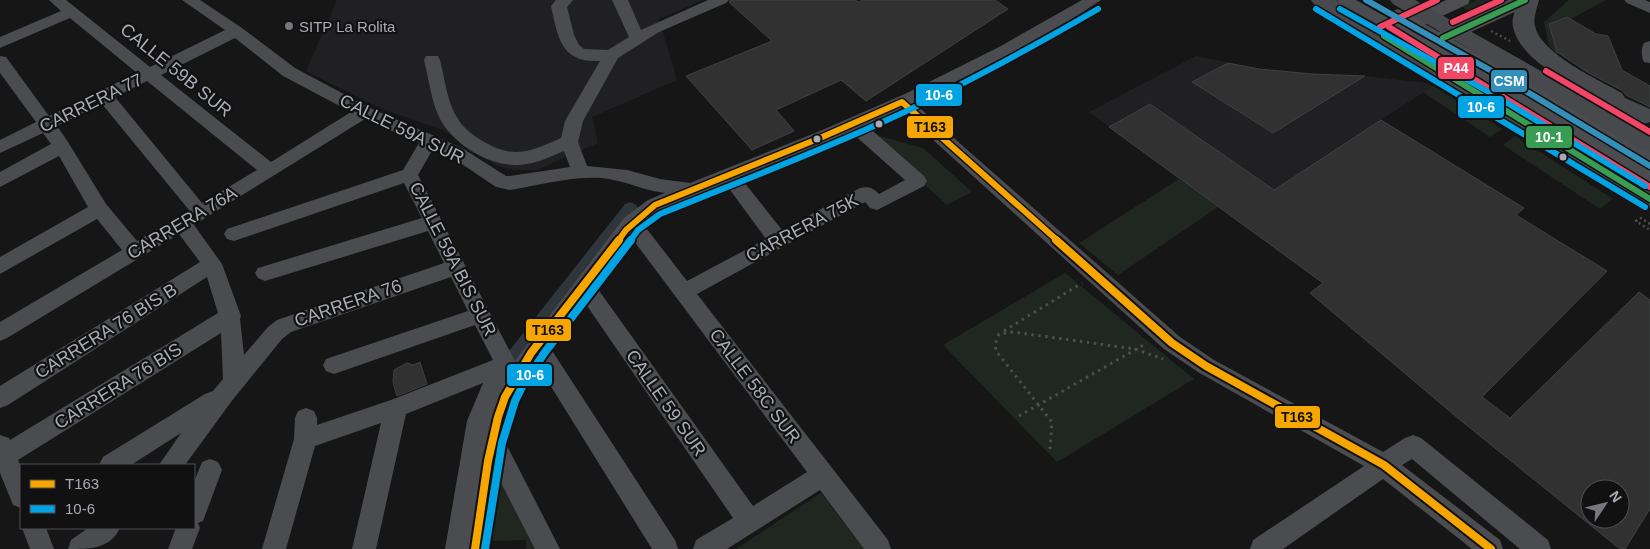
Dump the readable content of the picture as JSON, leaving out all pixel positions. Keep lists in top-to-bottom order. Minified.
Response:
{"streets":{"street":["CALLE 59B SUR","CARRERA 77","CALLE 59A SUR","CARRERA 76A","CARRERA 75K","CALLE 59A BIS SUR","CARRERA 76","CARRERA 76 BIS B","CARRERA 76 BIS","CALLE 58C SUR","CALLE 59 SUR"]},"crossings":[["CALLE 59B SUR","CARRERA 77"],["CALLE 59B SUR","CARRERA 76A"],["CARRERA 77","CALLE 59A SUR"],["CALLE 59A SUR","CARRERA 76A"],["CALLE 59A SUR","CALLE 59A BIS SUR"],["CARRERA 75K","CALLE 58C SUR"],["CALLE 59A BIS SUR","CARRERA 76"]],"places":["SITP La Rolita"],"lines":["transit line 10-1","transit line P44","transit line CSM","transit line 10-6","transit line T163"],"legend":["T163","10-6"],"north":"top right"}
